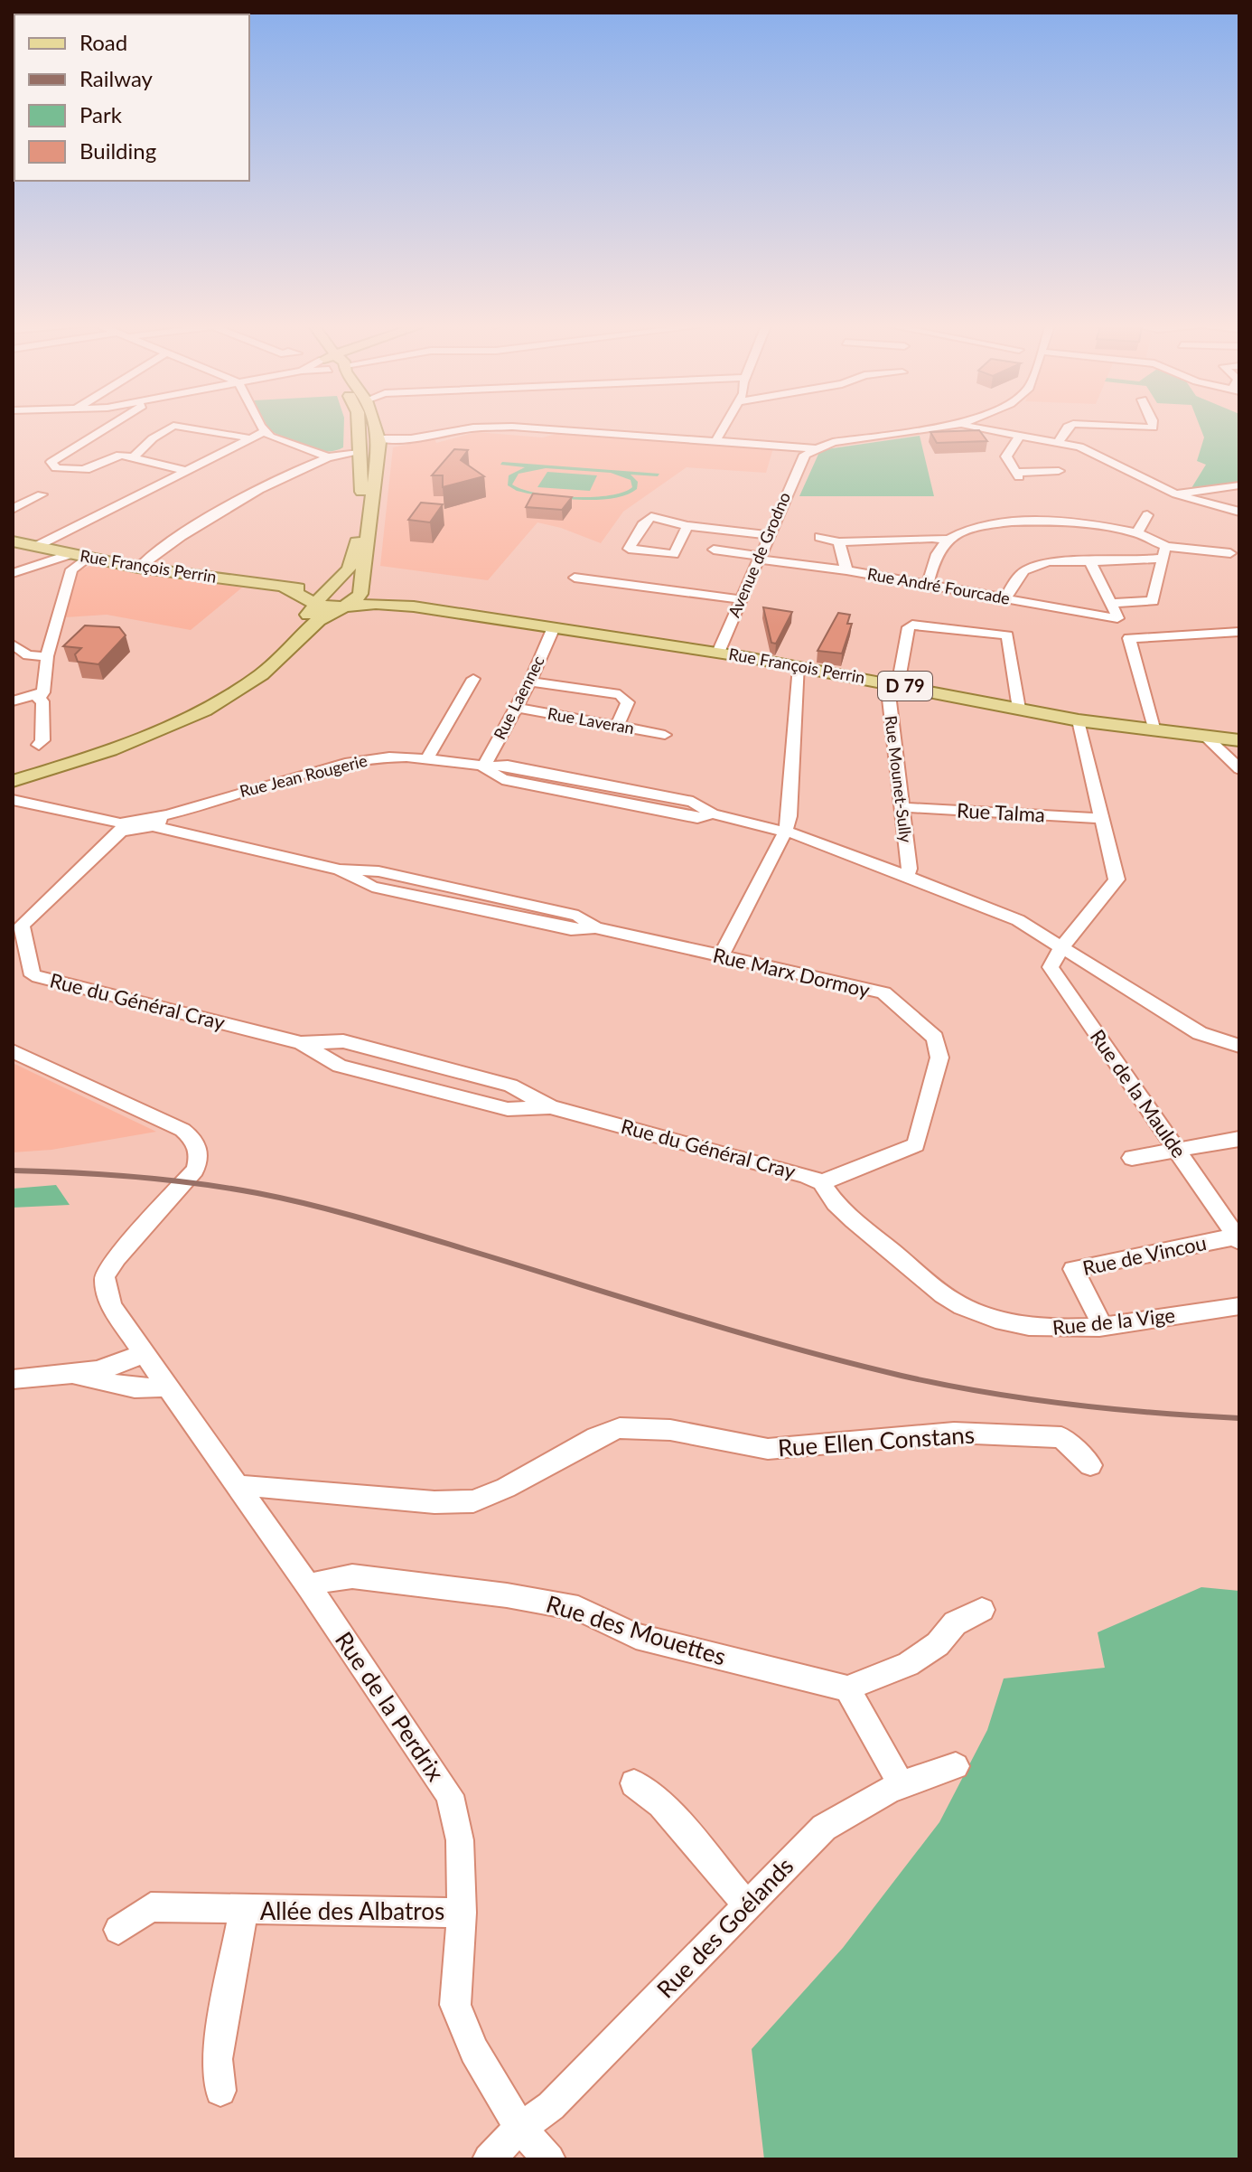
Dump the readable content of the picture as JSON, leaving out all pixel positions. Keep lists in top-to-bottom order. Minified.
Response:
{"streets":{"main road":["Rue François Perrin","D 79"],"street":["Avenue de Grodno","Rue André Fourcade","Rue Laennec","Rue Laveran","Rue Jean Rougerie","Rue Mounet-Sully","Rue Talma","Rue Marx Dormoy","Rue du Général Cray","Rue de la Maulde","Rue de Vincou","Rue de la Vige","Rue Ellen Constans","Rue des Mouettes","Rue de la Perdrix","Allée des Albatros","Rue des Goélands"]},"crossings":[["Avenue de Grodno","Rue François Perrin"],["Avenue de Grodno","Rue André Fourcade"],["Rue François Perrin","Rue Laennec"],["Rue François Perrin","Rue Mounet-Sully"],["Rue Laennec","Rue Laveran"],["Rue Laennec","Rue Jean Rougerie"],["Rue Jean Rougerie","Rue Mounet-Sully"],["Rue Jean Rougerie","Rue Marx Dormoy"],["Rue Jean Rougerie","Rue de la Maulde"],["Rue Mounet-Sully","Rue Talma"],["Rue Marx Dormoy","Rue du Général Cray"],["Rue Marx Dormoy","Rue de la Vige"],["Rue du Général Cray","Rue de la Vige"],["Rue de la Maulde","Rue de Vincou"],["Rue de Vincou","Rue de la Vige"],["Rue Ellen Constans","Rue de la Perdrix"],["Rue des Mouettes","Rue de la Perdrix"],["Rue de la Perdrix","Allée des Albatros"],["Rue de la Perdrix","Rue des Goélands"]],"legend":["Road","Railway","Park","Building"]}
